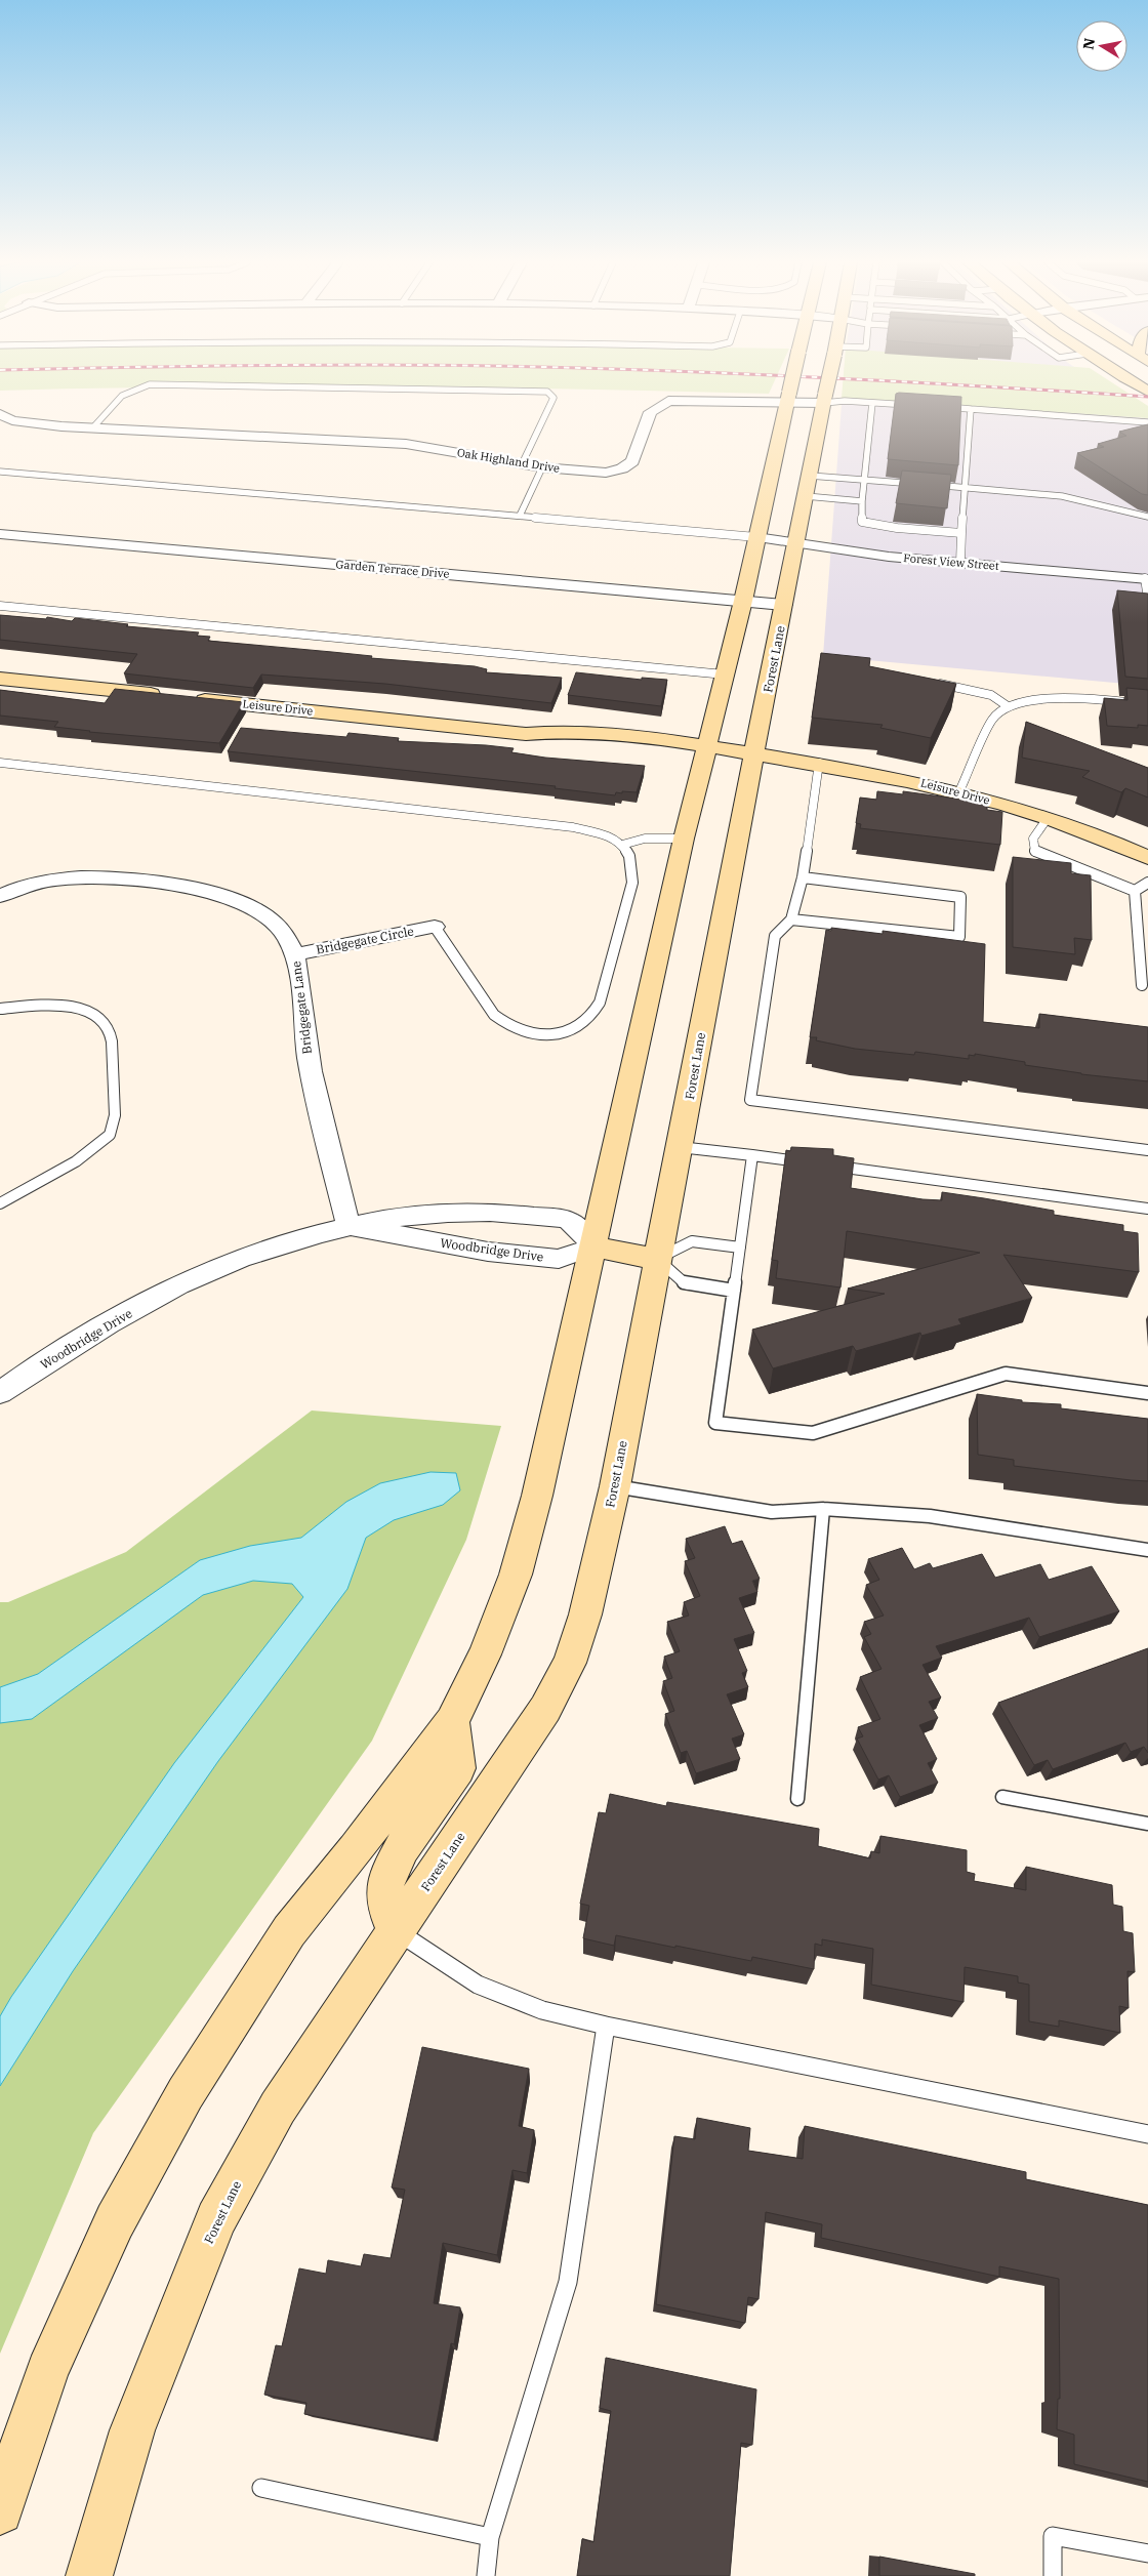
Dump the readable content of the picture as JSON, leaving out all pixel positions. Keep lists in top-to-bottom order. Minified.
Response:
{"streets":{"main road":["Forest Lane","Leisure Drive"],"street":["Oak Highland Drive","Forest View Street","Garden Terrace Drive","Bridgegate Circle","Bridgegate Lane","Woodbridge Drive"]},"crossings":[["Oak Highland Drive","Forest Lane"],["Forest View Street","Forest Lane"],["Garden Terrace Drive","Forest Lane"],["Forest Lane","Leisure Drive"],["Bridgegate Circle","Bridgegate Lane"],["Bridgegate Lane","Woodbridge Drive"]],"north":"left"}
